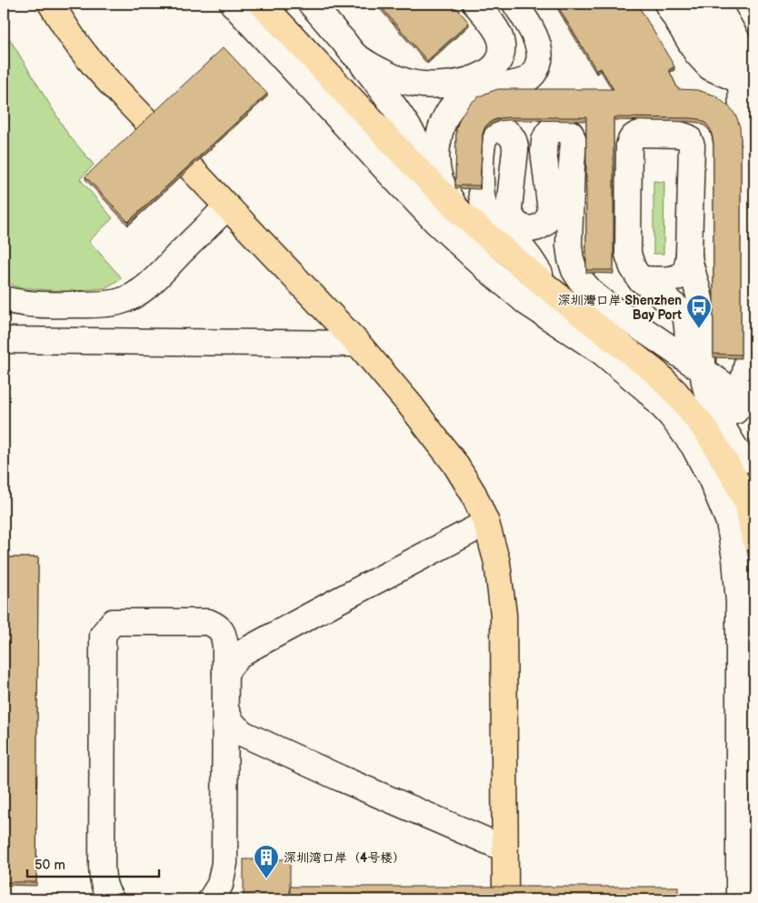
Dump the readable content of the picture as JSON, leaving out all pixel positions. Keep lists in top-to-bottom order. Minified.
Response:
{"places":{"bus stop":["深圳灣口岸 Shenzhen Bay Port"],"building":["深圳湾口岸（4号楼）"]},"scale_bar":"50 m"}
